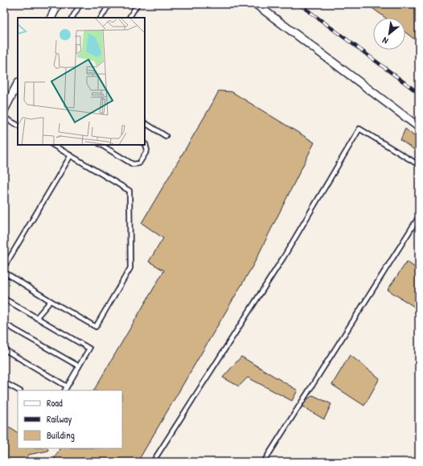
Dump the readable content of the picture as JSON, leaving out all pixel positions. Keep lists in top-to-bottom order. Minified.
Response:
{"legend":["Road","Railway","Building"],"north":"bottom left"}
